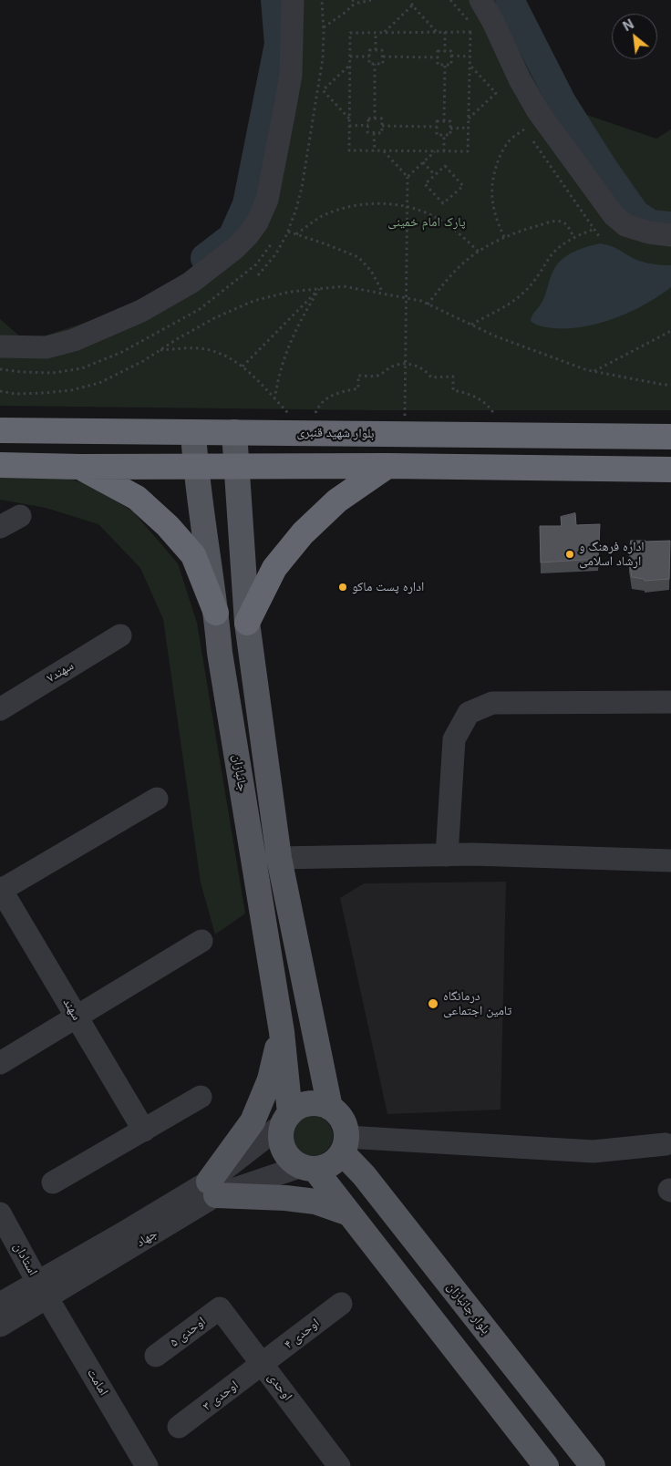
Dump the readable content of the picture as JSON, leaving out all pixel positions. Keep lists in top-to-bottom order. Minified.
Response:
{"streets":{"highway":["بلوار شهید قنبری"],"main road":["جانبازان","بلوار جانبازان"],"street":["سهند۷","سهند","جهاد","استادان","اوحدی ۵","اوحدی ۴","امامت","اوحدی","اوحدی ۳"]},"crossings":[["بلوار شهید قنبری","جانبازان"],["جانبازان","جهاد"],["جانبازان","بلوار جانبازان"],["جهاد","استادان"],["جهاد","بلوار جانبازان"],["جهاد","امامت"],["استادان","امامت"],["اوحدی ۵","اوحدی"],["اوحدی ۴","اوحدی"],["اوحدی ۴","اوحدی ۳"],["اوحدی","اوحدی ۳"]],"parks":["پارک امام خمینی"],"places":["اداره فرهنگ و ارشاد اسلامی","اداره پست ماکو","درمانگاه تامین اجتماعی"],"north":"top left"}
